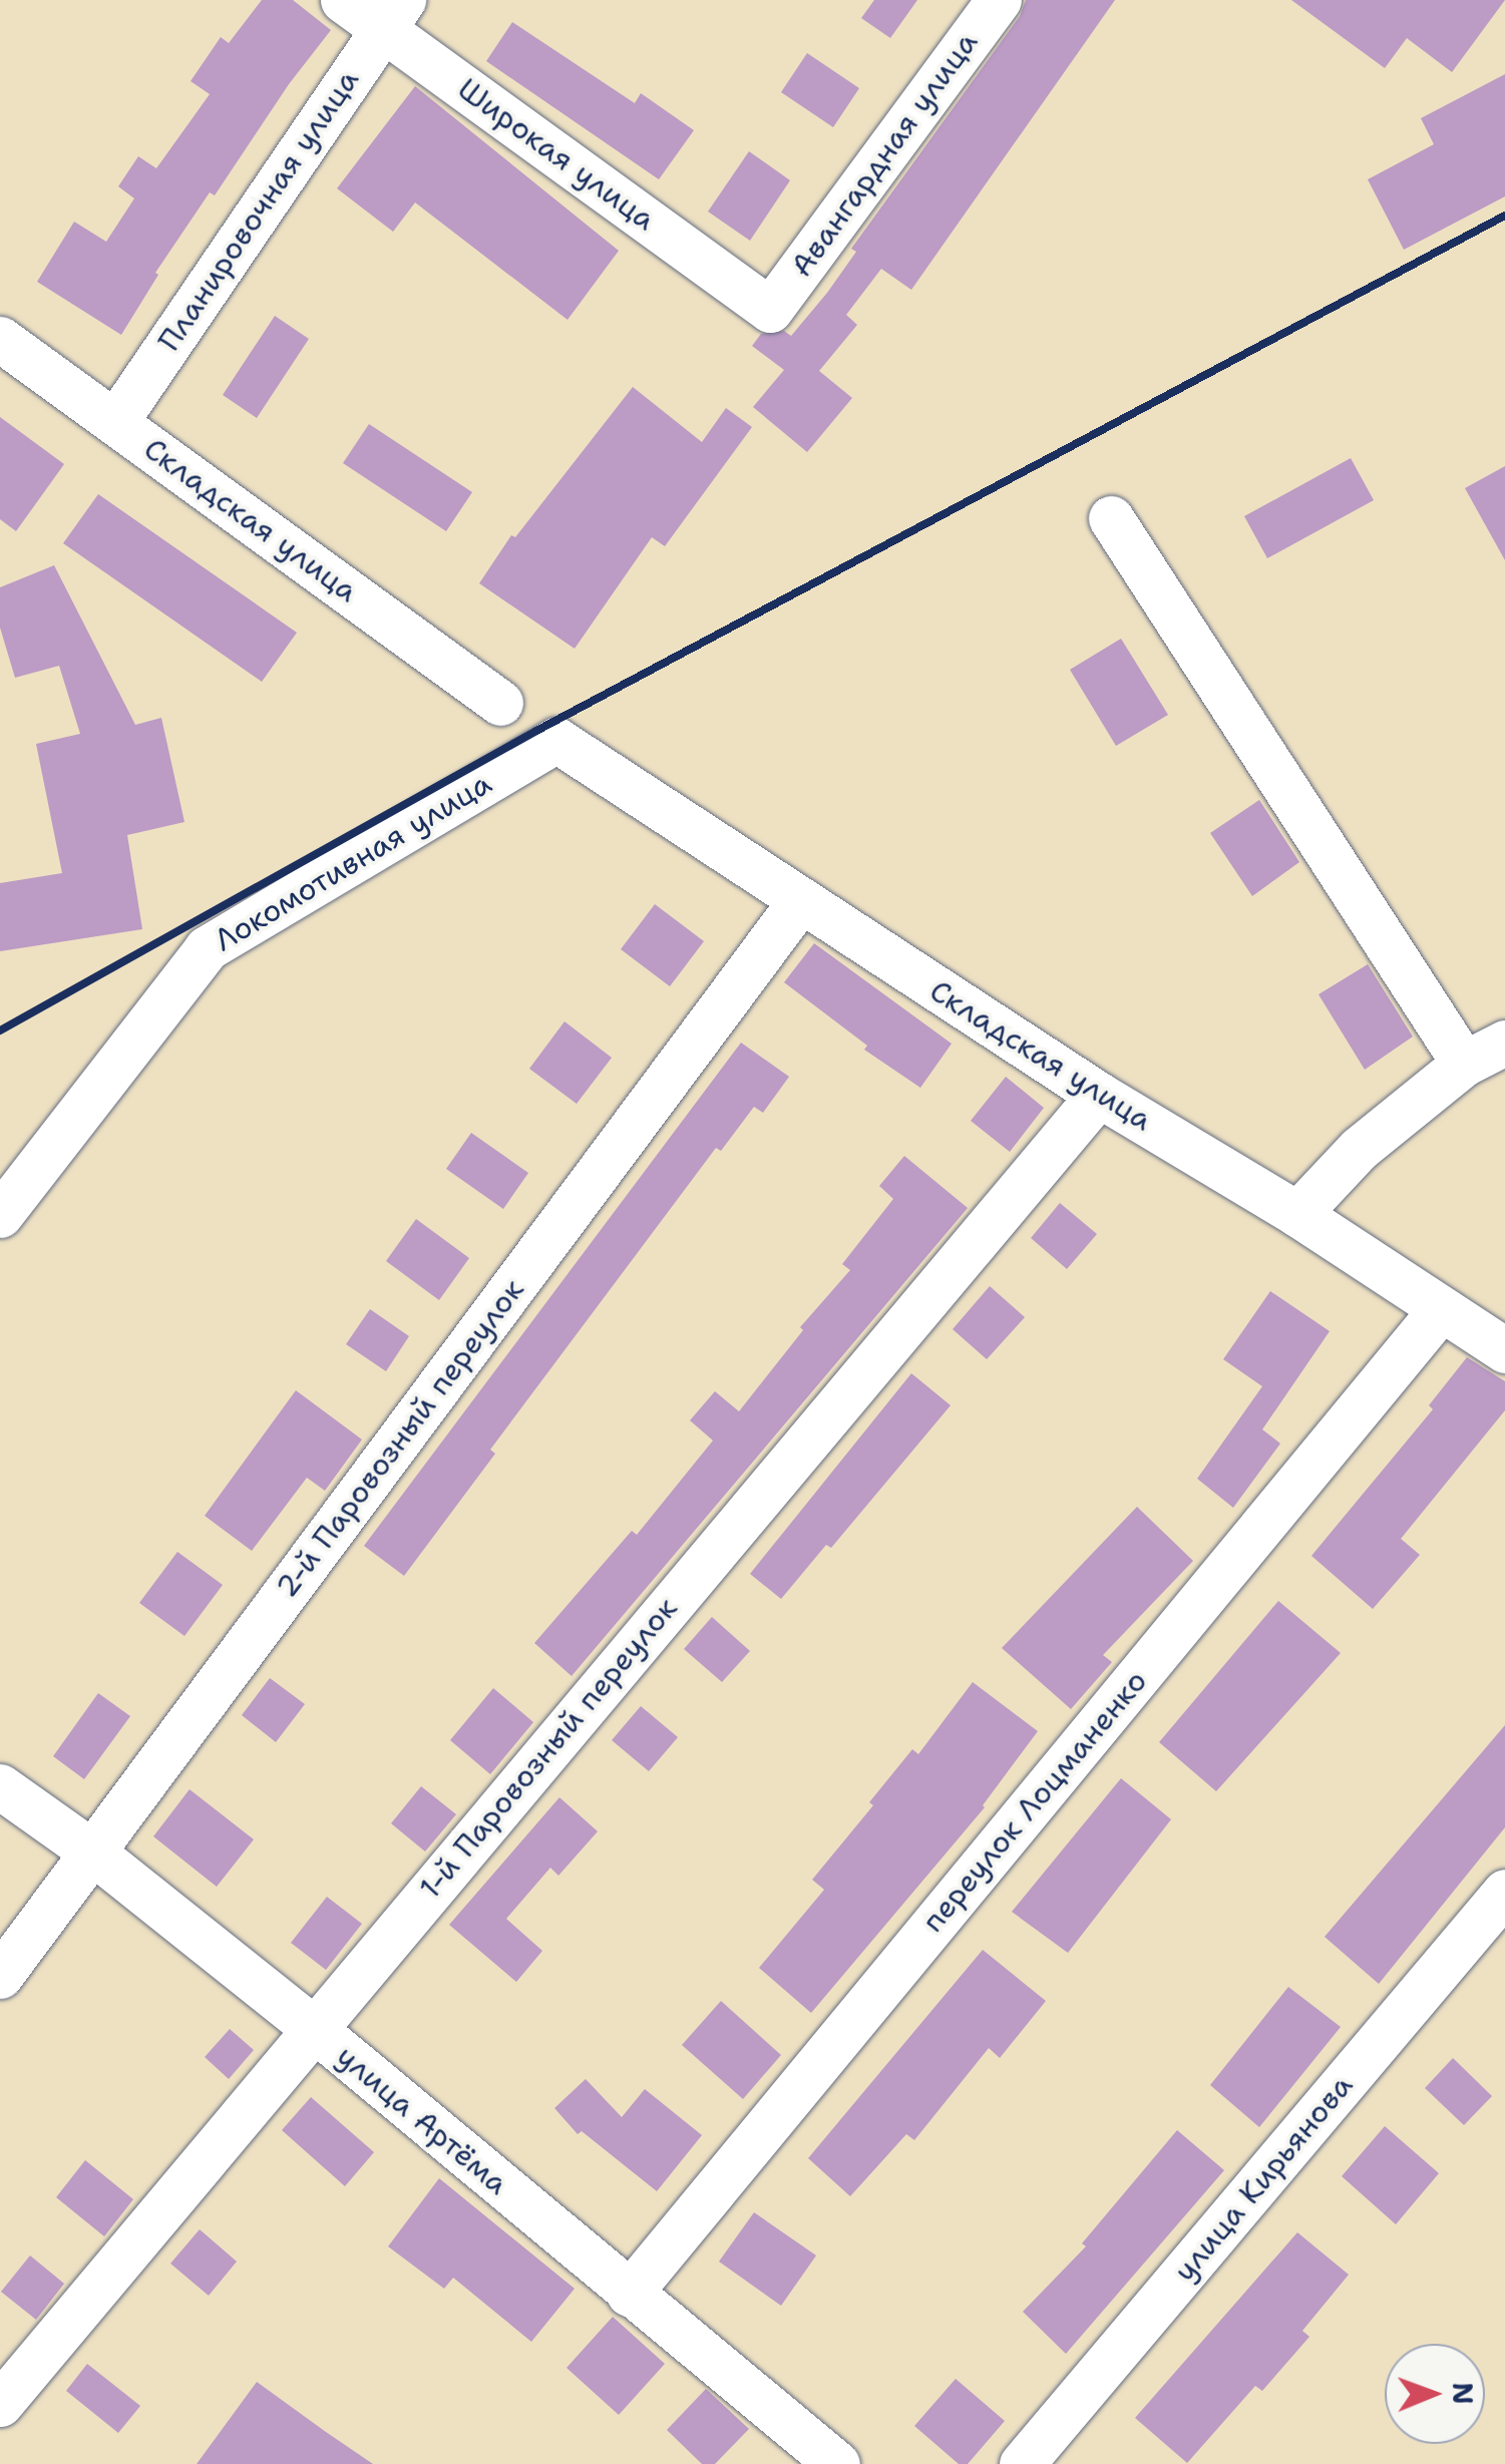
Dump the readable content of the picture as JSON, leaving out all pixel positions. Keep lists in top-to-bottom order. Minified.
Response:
{"streets":{"street":["Широкая улица","Авангардная улица","Планировочная улица","Складская улица","Локомотивная улица","2-й Паровозный переулок","1-й Паровозный переулок","переулок Лоцманенко","улица Артёма","улица Кирьянова"]},"crossings":[["Широкая улица","Авангардная улица"],["Широкая улица","Планировочная улица"],["Планировочная улица","Складская улица"],["Складская улица","Локомотивная улица"],["Складская улица","2-й Паровозный переулок"],["Складская улица","1-й Паровозный переулок"],["Складская улица","переулок Лоцманенко"],["2-й Паровозный переулок","улица Артёма"],["1-й Паровозный переулок","улица Артёма"],["переулок Лоцманенко","улица Артёма"]],"north":"right"}
